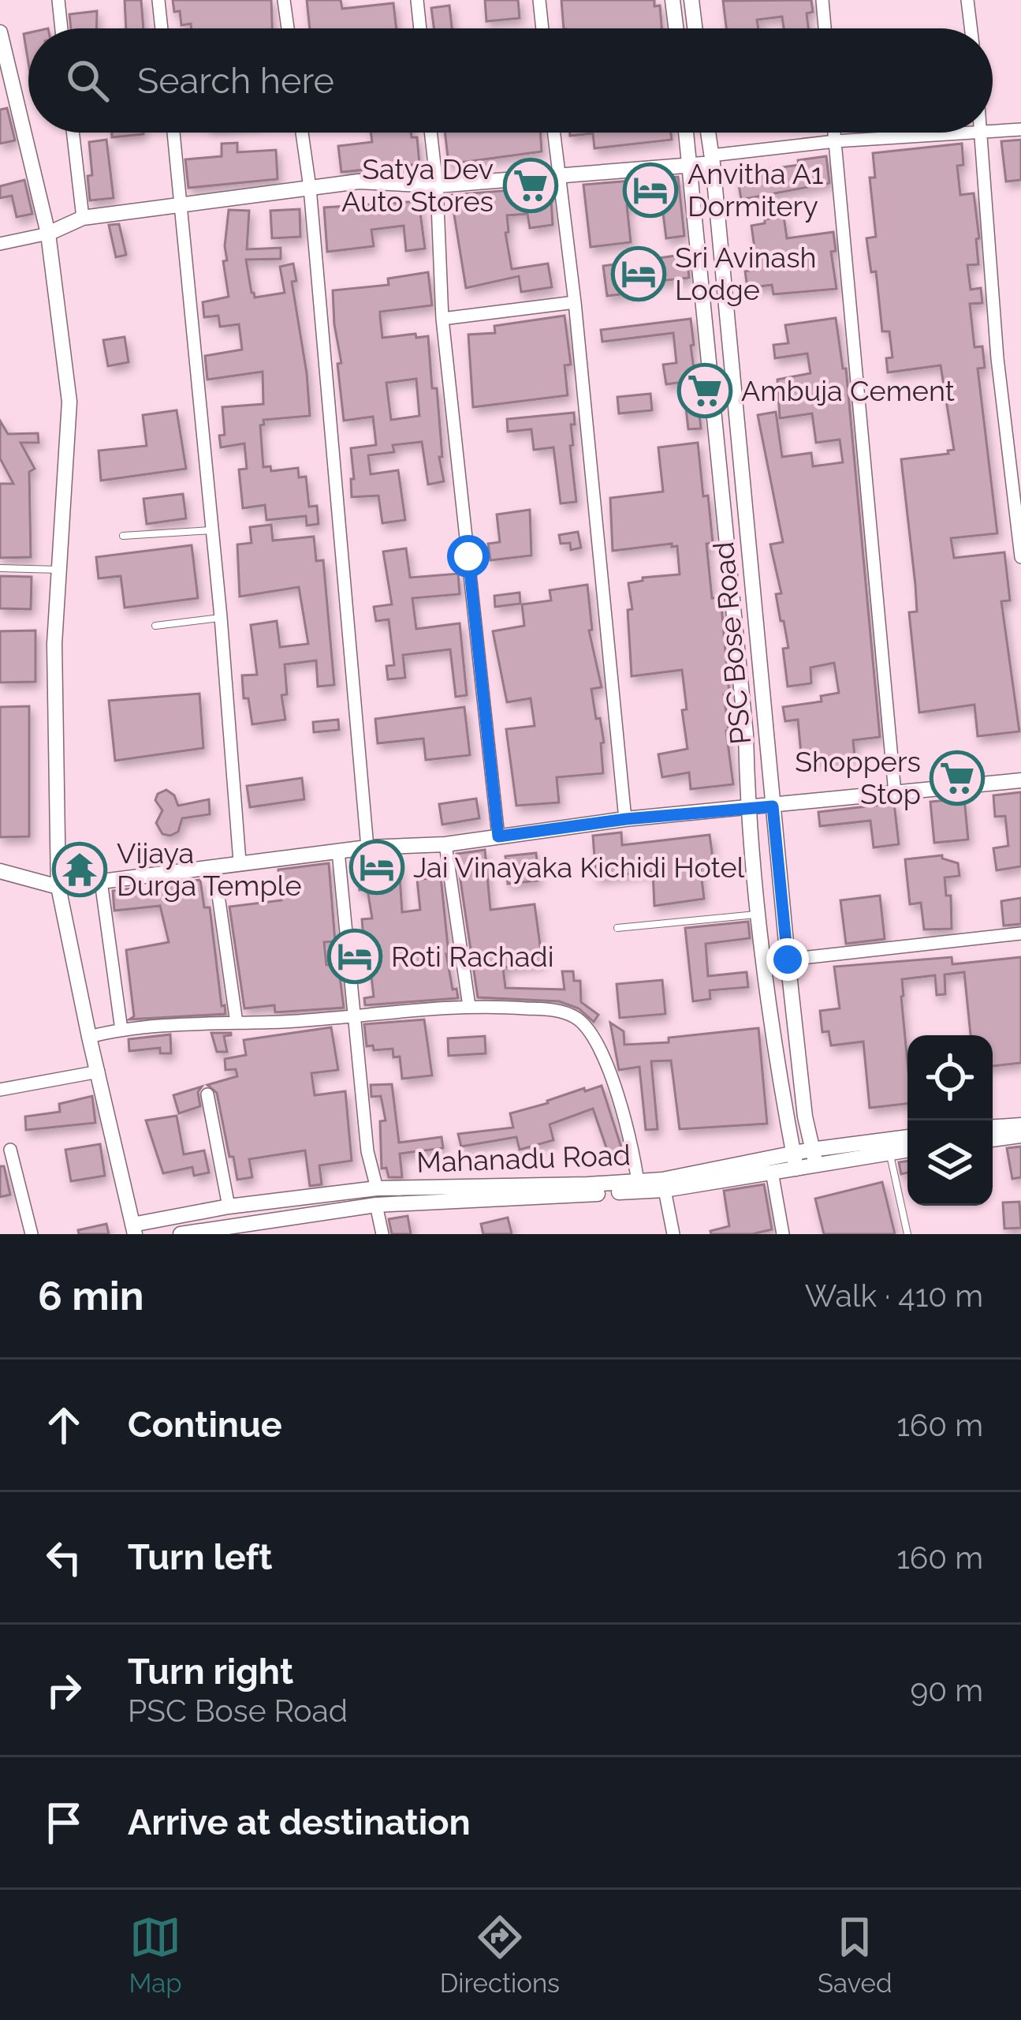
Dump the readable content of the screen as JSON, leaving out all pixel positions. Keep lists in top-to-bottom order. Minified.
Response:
{"streets":{"street":["PSC Bose Road","Mahanadu Road"]},"crossings":[["PSC Bose Road","Mahanadu Road"]],"places":{"supermarket":["Satya Dev Auto Stores","Ambuja Cement","Shoppers Stop"],"hotel":["Anvitha A1 Dormitery","Sri Avinash Lodge","Jai Vinayaka Kichidi Hotel","Roti Rachadi"],"temple":["Vijaya Durga Temple"]},"page":{"search":"Search here","heading":["6 min","Walk · 410 m"],"list":[["Continue","160 m"],["Turn left","160 m"],["Turn right","PSC Bose Road","90 m"],"Arrive at destination"],"nav":["Map","Directions","Saved"]}}
